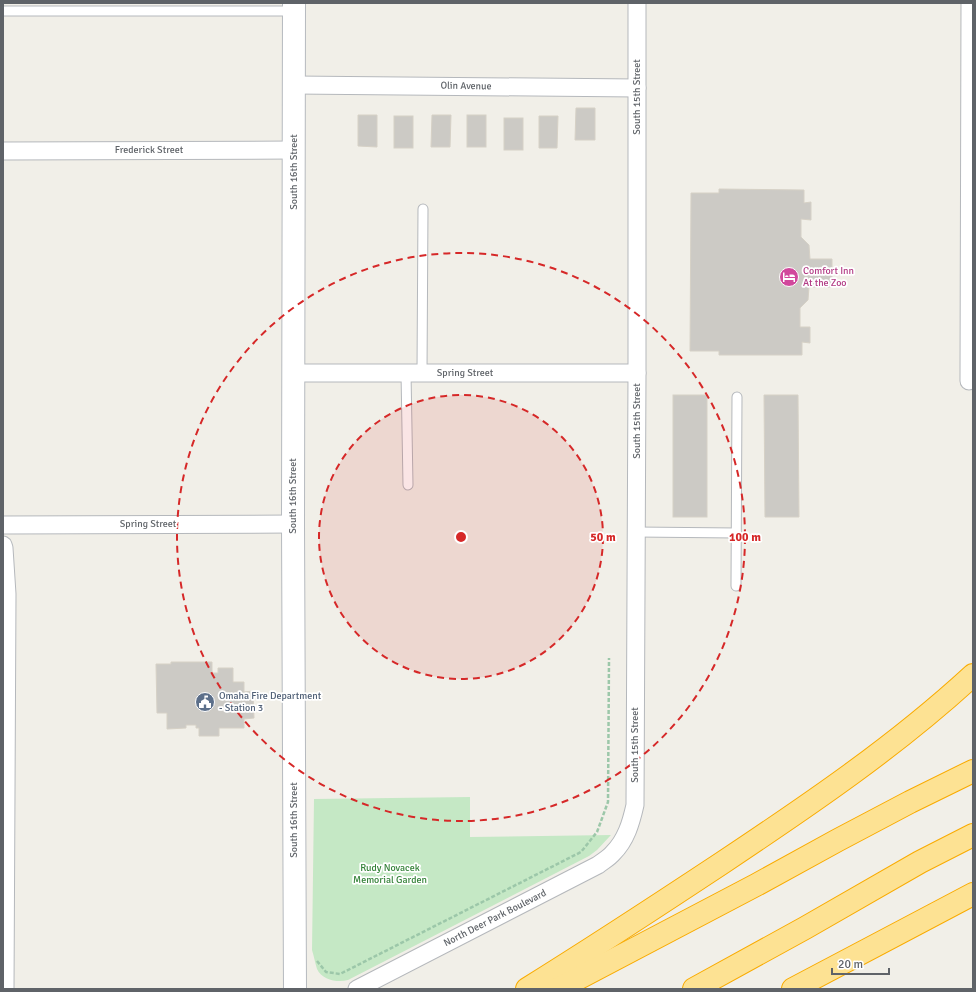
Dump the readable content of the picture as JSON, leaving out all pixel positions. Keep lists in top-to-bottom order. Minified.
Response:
{"streets":{"street":["Olin Avenue","South 15th Street","Frederick Street","South 16th Street","Spring Street","North Deer Park Boulevard"]},"crossings":[["Olin Avenue","South 15th Street"],["Olin Avenue","South 16th Street"],["South 15th Street","Spring Street"],["South 15th Street","North Deer Park Boulevard"],["Frederick Street","South 16th Street"],["South 16th Street","Spring Street"]],"parks":["Rudy Novacek Memorial Garden"],"places":{"hotel":["Comfort Inn At the Zoo"],"public building":["Omaha Fire Department - Station 3"]},"scale_bar":"20 m","rings":["50 m","100 m"]}
